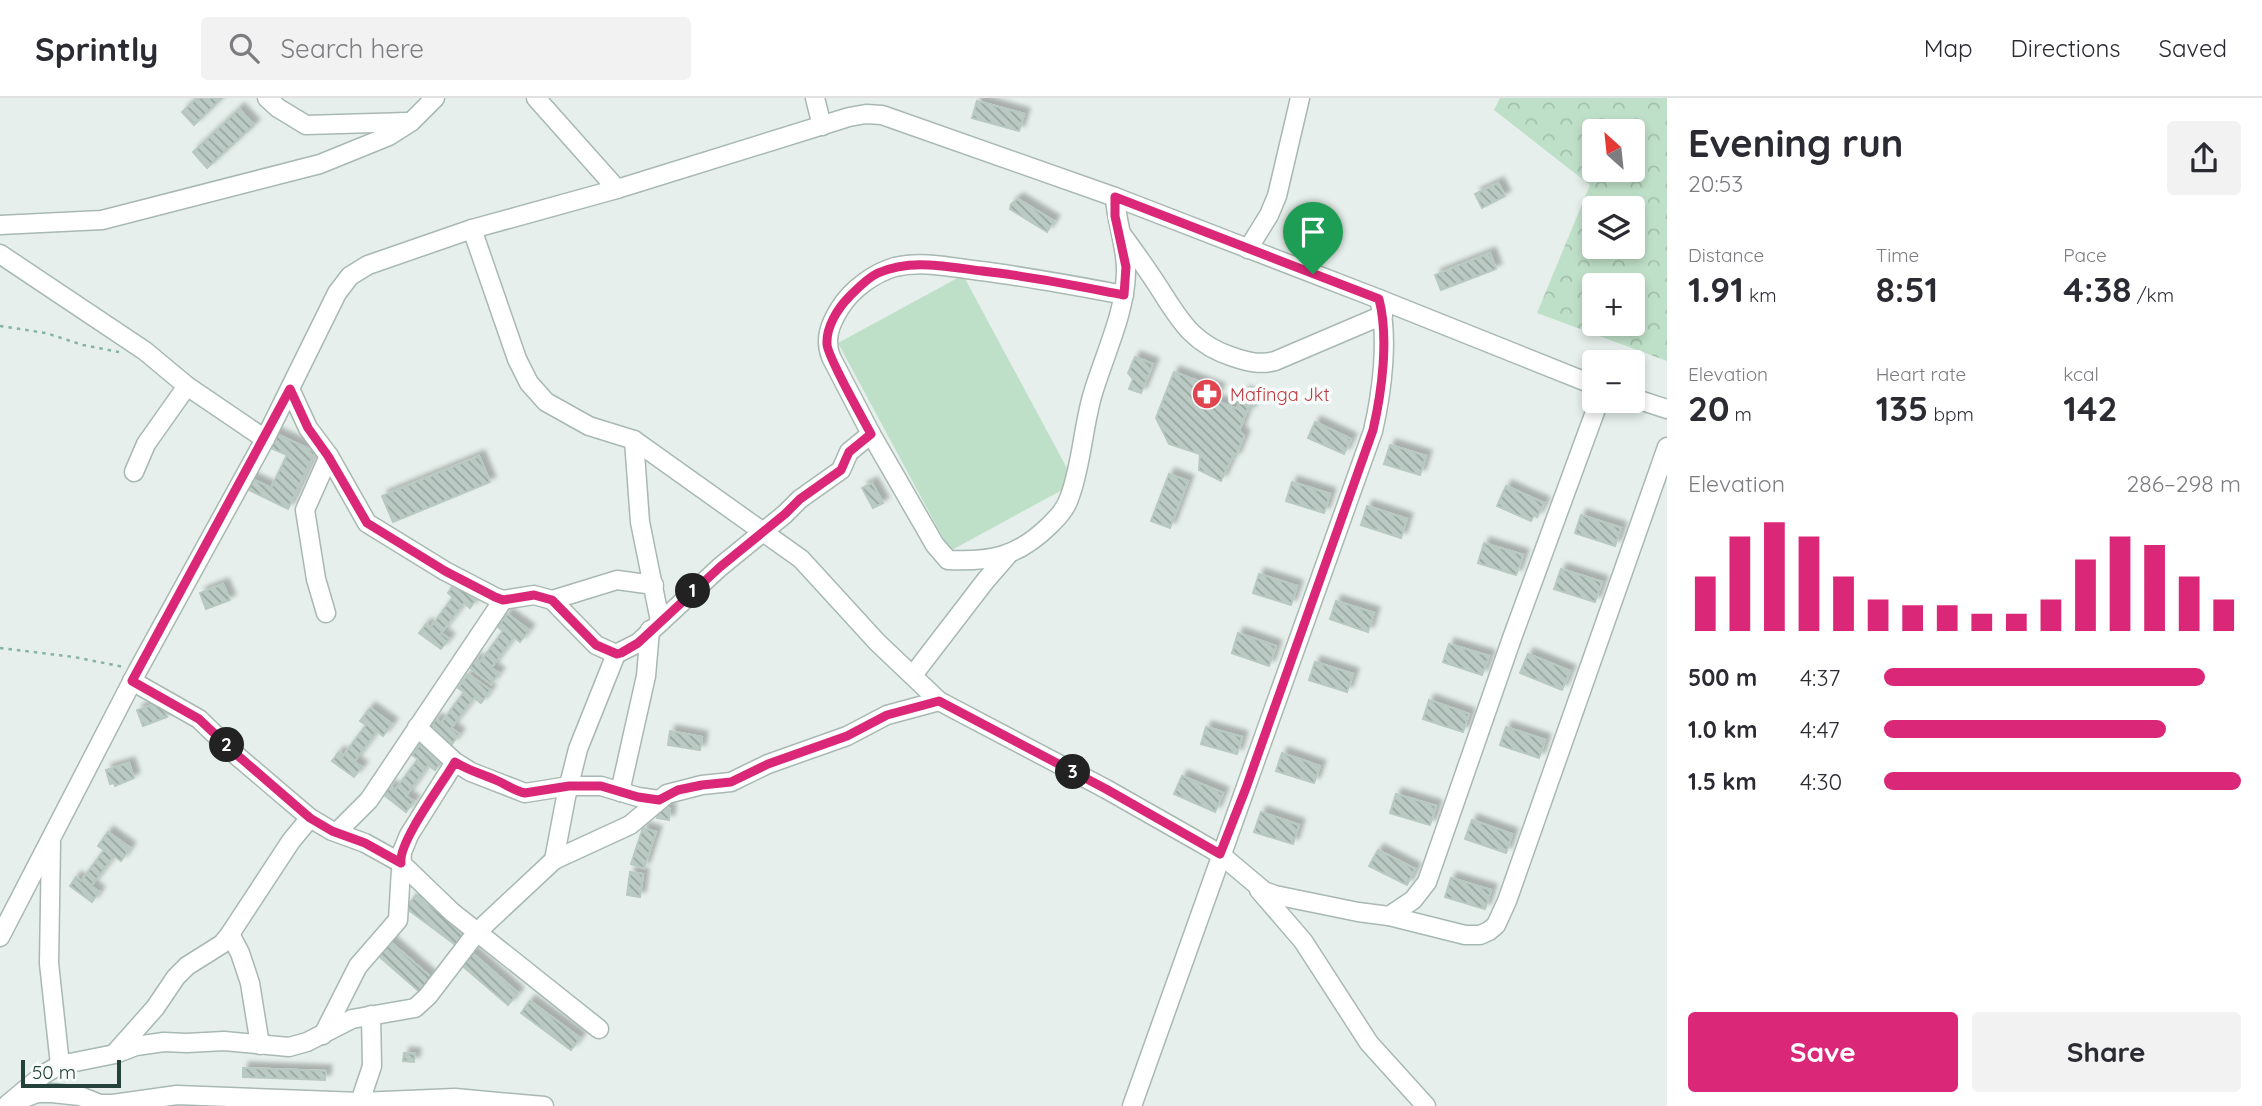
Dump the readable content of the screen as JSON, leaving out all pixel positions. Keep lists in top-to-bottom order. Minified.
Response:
{"places":{"pharmacy":["Mafinga Jkt"]},"scale_bar":"50 m","north":"top left","page":{"header":"Sprintly","search":"Search here","nav":["Map","Directions","Saved"],"heading":["Evening run","20:53"],"map_buttons":["+","−"],"stats":[["Distance","1.91 km"],["Time","8:51"],["Pace","4:38 /km"],["Elevation","20 m"],["Heart rate","135 bpm"],["kcal","142"]],"chart":["Elevation","286–298 m"],"pins":["1","2","3"],"list":[{"name":"500 m","note":"4:37"},{"name":"1.0 km","note":"4:47"},{"name":"1.5 km","note":"4:30"}],"buttons":["Save","Share"],"scale":"50 m"}}
